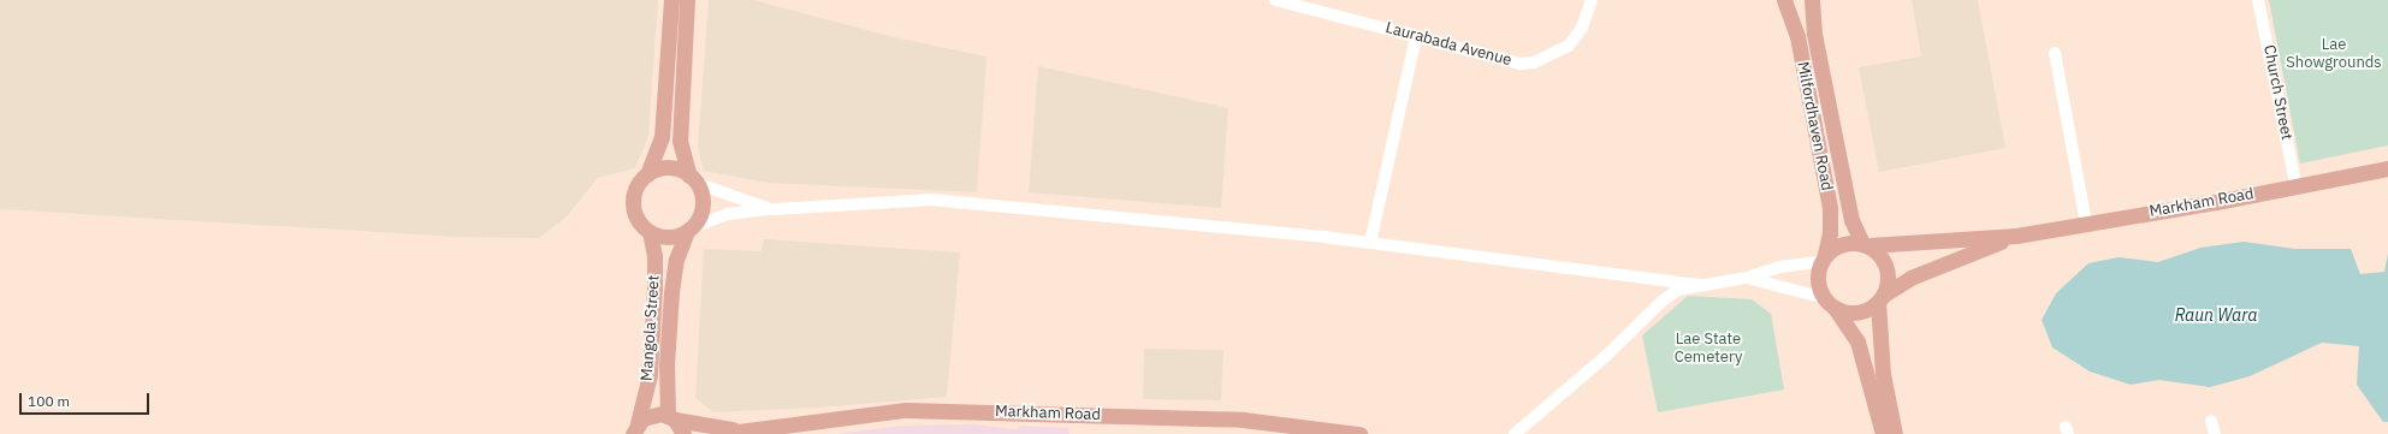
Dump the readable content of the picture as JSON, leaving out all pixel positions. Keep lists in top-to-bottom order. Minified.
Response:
{"streets":{"main road":["Milfordhaven Road","Markham Road","Mangola Street"],"street":["Laurabada Avenue","Church Street"]},"crossings":[["Church Street","Markham Road"],["Milfordhaven Road","Markham Road"],["Markham Road","Mangola Street"]],"water":["Raun Wara"],"parks":["Lae Showgrounds","Lae State Cemetery"],"scale_bar":"100 m"}
